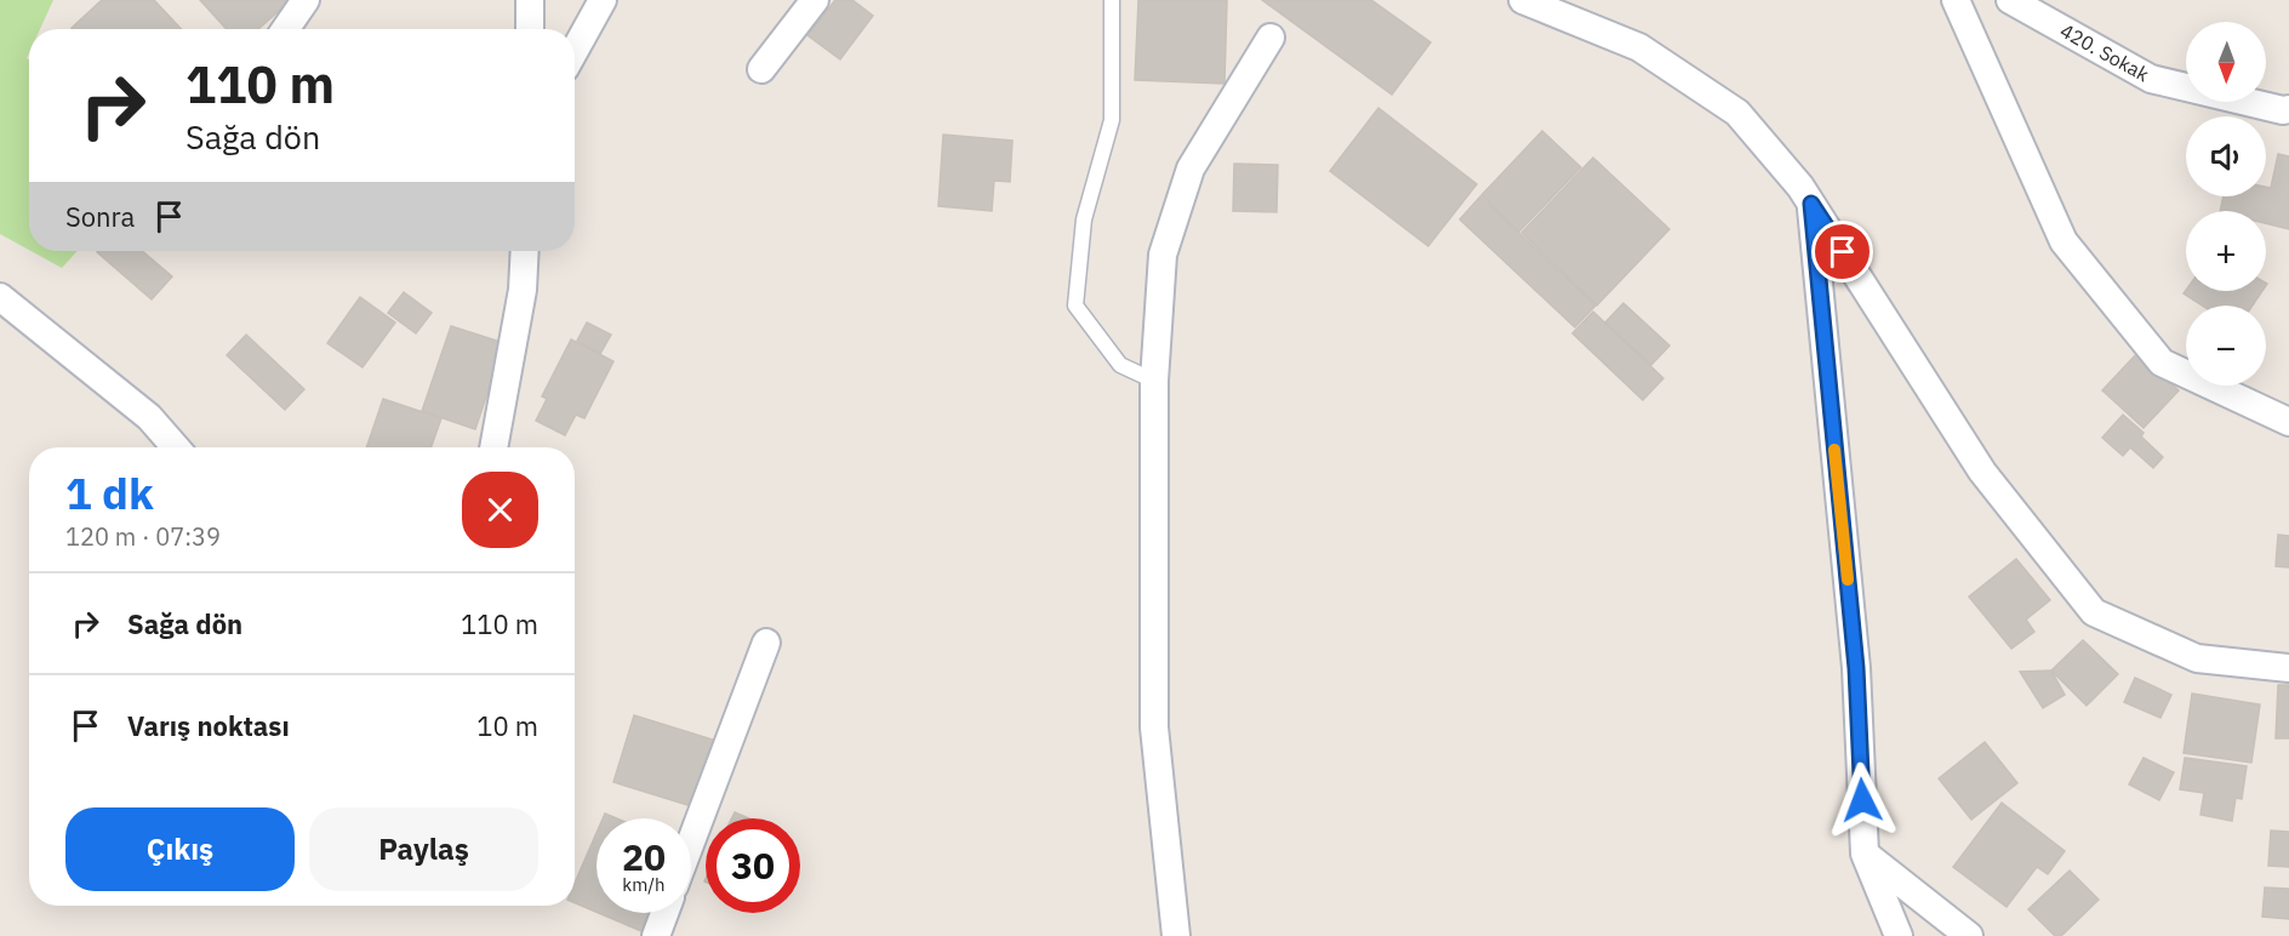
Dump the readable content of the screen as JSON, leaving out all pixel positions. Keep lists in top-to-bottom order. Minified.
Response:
{"streets":{"street":["420. Sokak"]},"north":"bottom","page":{"map_buttons":["+","−"],"turn":["110 m","Sağa dön"],"then":"Sonra","heading":["1 dk","120 m · 07:39"],"list":[{"name":"Sağa dön","value":"110 m"},{"name":"Varış noktası","value":"10 m"}],"buttons":["Çıkış","Paylaş"],"speed":"20 km/h","limit":"30"}}
